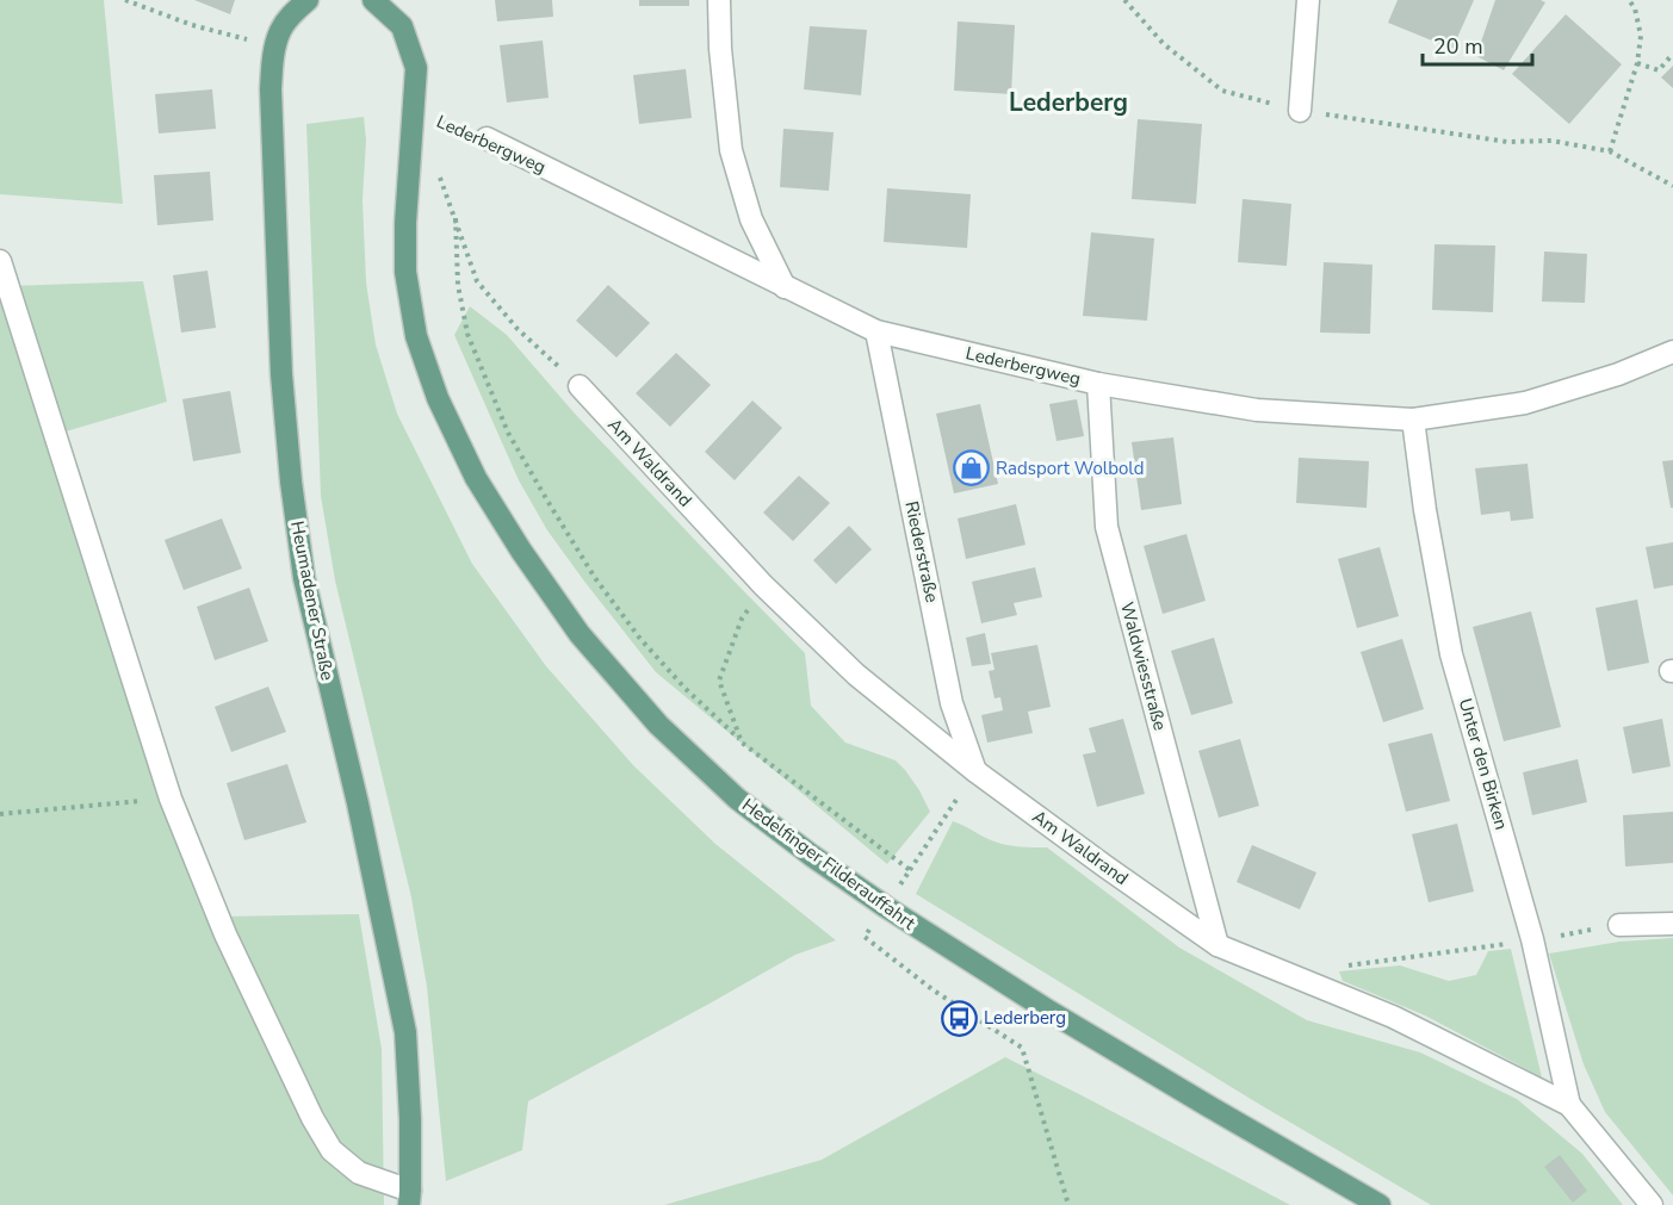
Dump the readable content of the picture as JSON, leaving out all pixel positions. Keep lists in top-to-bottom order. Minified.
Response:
{"streets":{"main road":["Heumadener Straße","Hedelfinger Filderauffahrt"],"street":["Lederbergweg","Am Waldrand","Riederstraße","Waldwiesstraße","Unter den Birken"]},"crossings":[["Lederbergweg","Riederstraße"],["Lederbergweg","Waldwiesstraße"],["Lederbergweg","Unter den Birken"],["Lederbergweg","Hedelfinger Filderauffahrt"],["Am Waldrand","Riederstraße"],["Am Waldrand","Waldwiesstraße"],["Am Waldrand","Unter den Birken"]],"districts":["Lederberg"],"places":{"shop":["Radsport Wolbold"],"bus stop":["Lederberg"]},"scale_bar":"20 m"}
